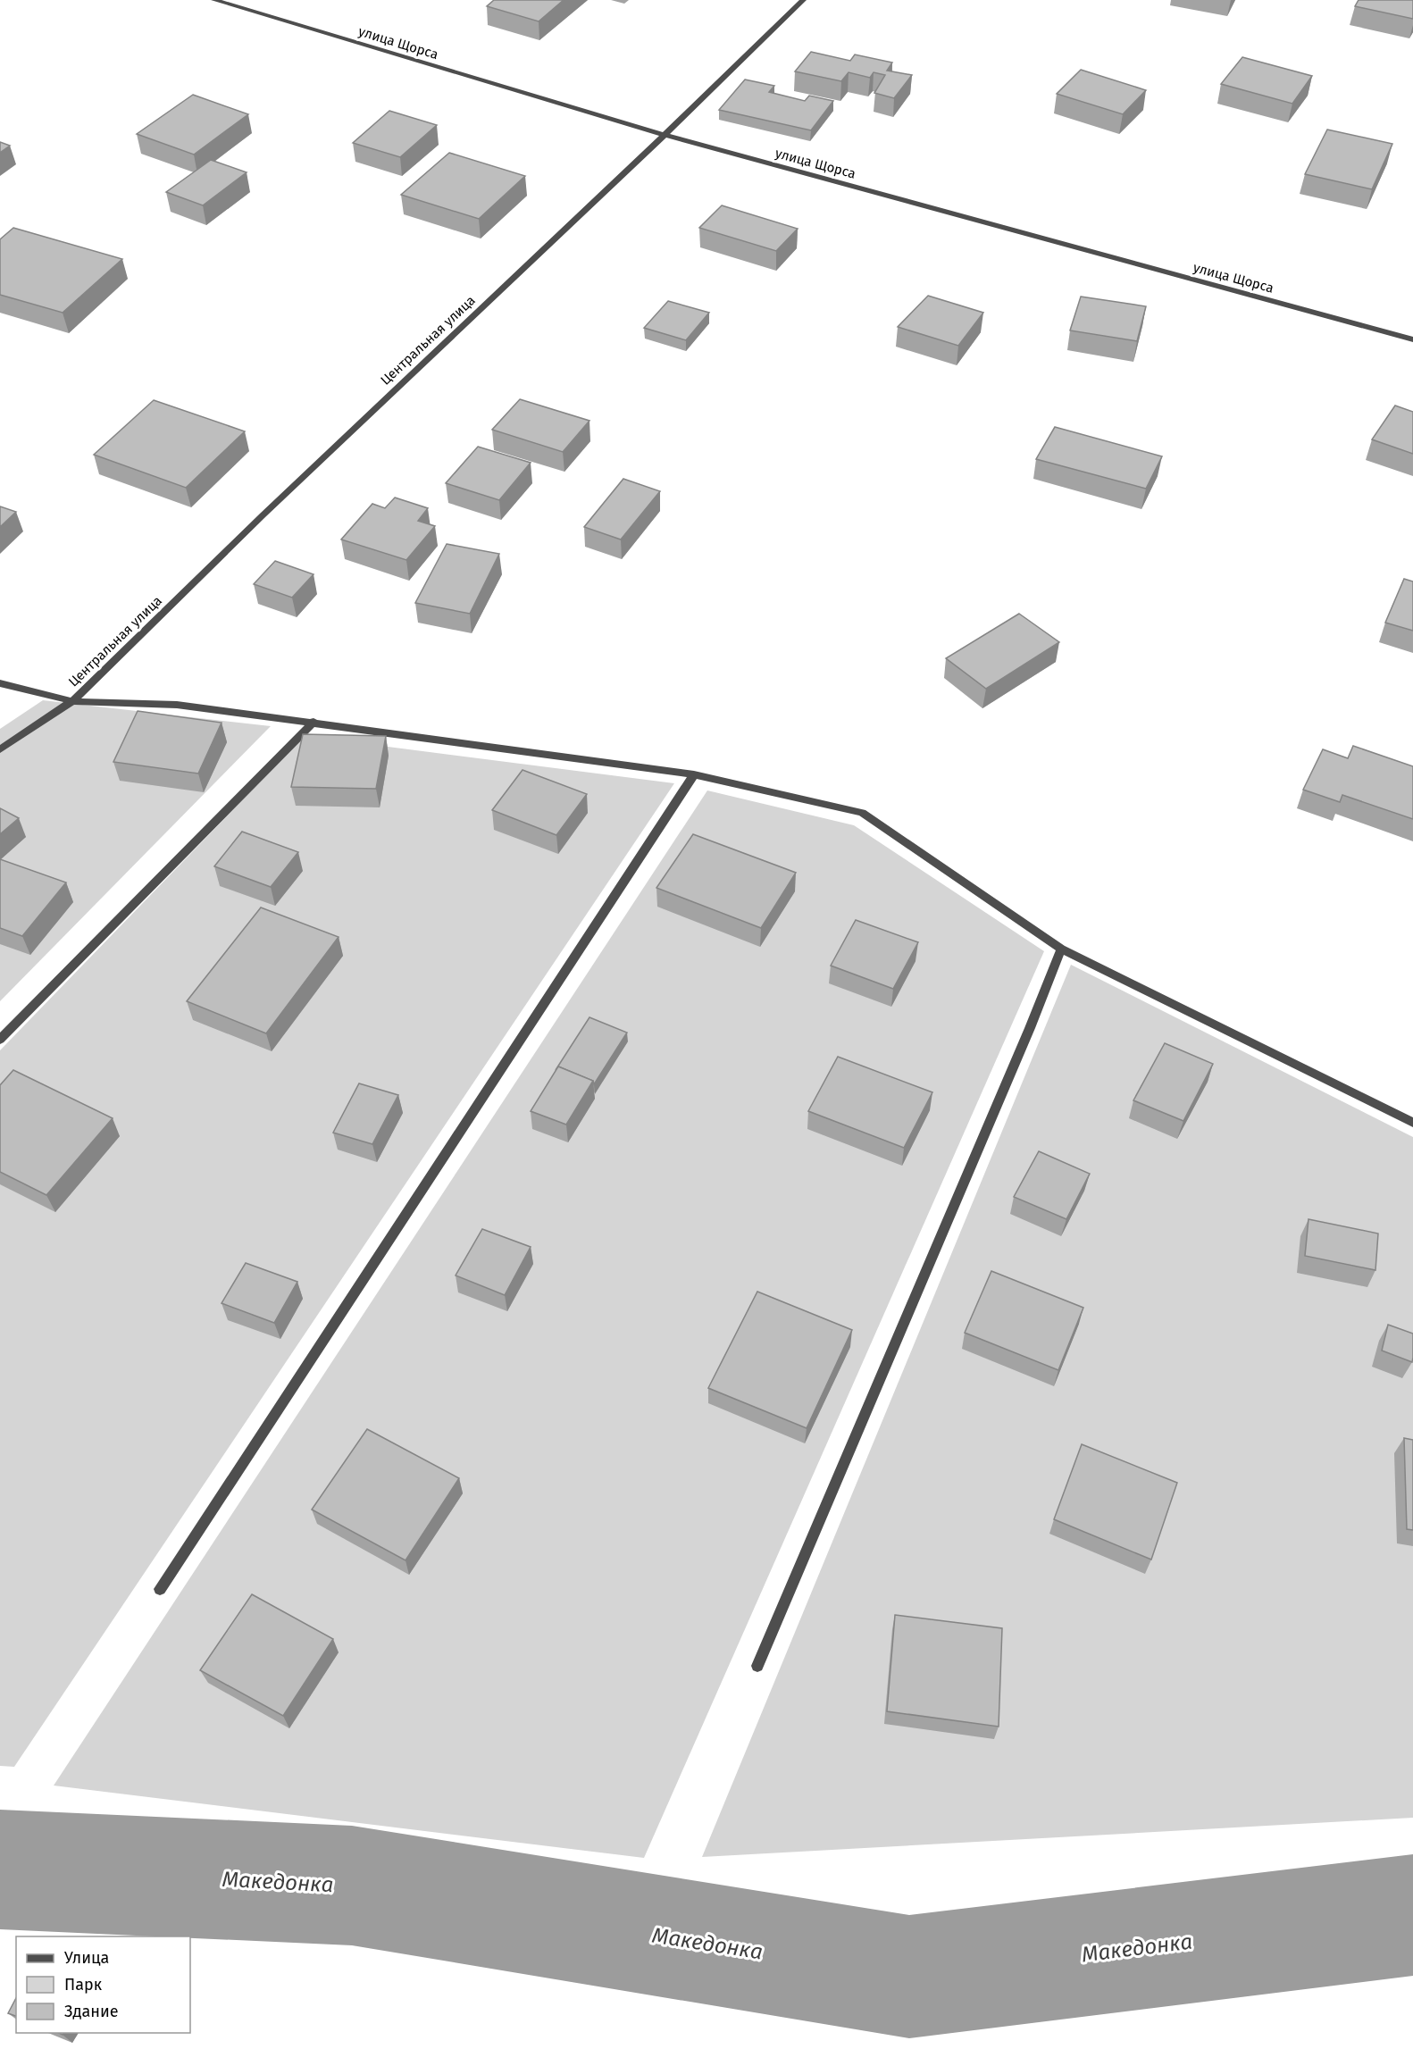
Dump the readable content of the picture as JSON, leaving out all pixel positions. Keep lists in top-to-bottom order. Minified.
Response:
{"streets":{"street":["улица Щорса","Центральная улица"]},"crossings":[["улица Щорса","Центральная улица"]],"water":["Македонка"],"legend":["Улица","Парк","Здание"]}
